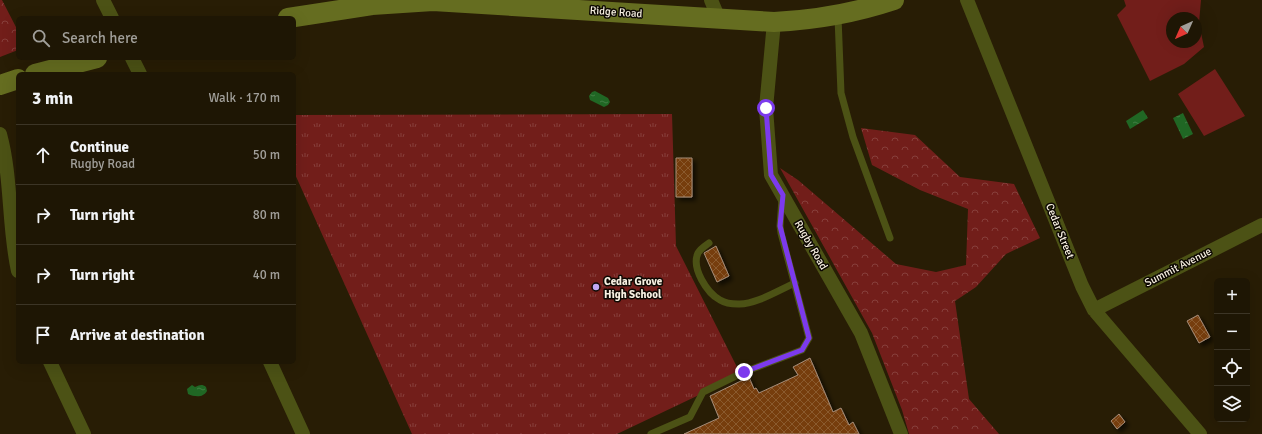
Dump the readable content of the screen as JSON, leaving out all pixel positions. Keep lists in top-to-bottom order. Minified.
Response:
{"streets":{"main road":["Ridge Road"],"street":["Cedar Street","Rugby Road","Summit Avenue"]},"crossings":[["Ridge Road","Rugby Road"],["Cedar Street","Summit Avenue"]],"places":["Cedar Grove High School"],"north":"bottom left","page":{"search":"Search here","heading":["3 min","Walk · 170 m"],"list":[["Continue","Rugby Road","50 m"],["Turn right","80 m"],["Turn right","40 m"],"Arrive at destination"],"map_buttons":["+","−"]}}
